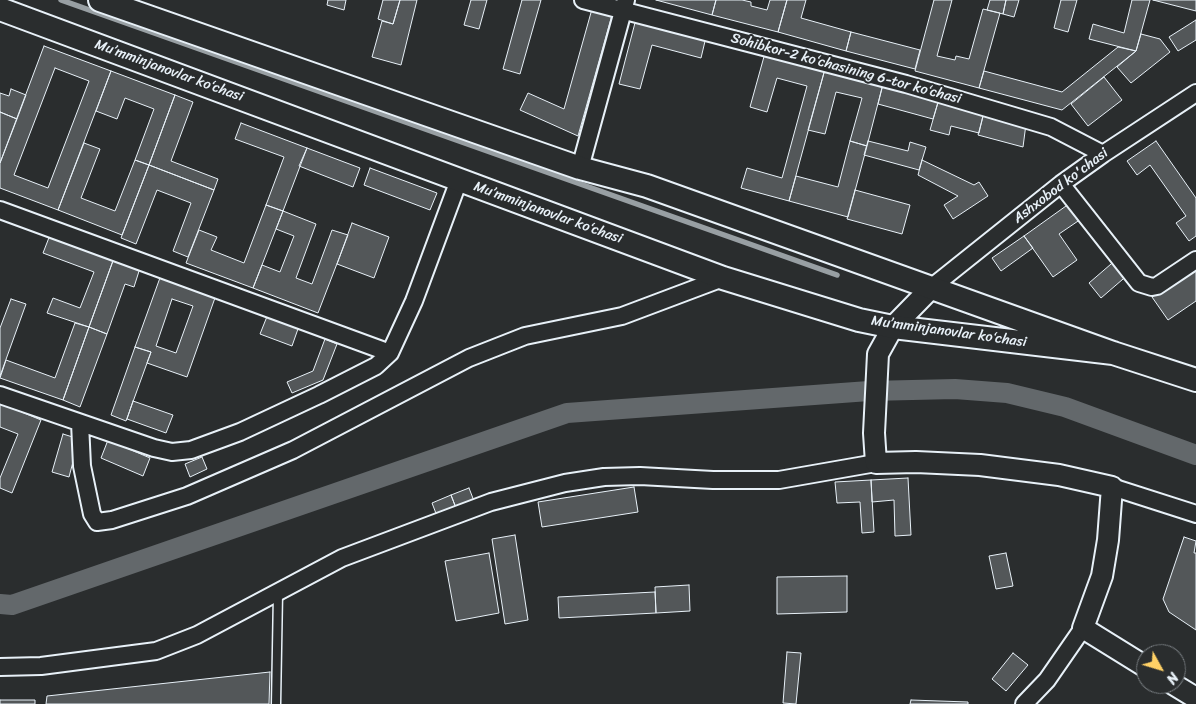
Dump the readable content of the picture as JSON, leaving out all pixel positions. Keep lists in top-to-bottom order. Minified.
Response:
{"streets":{"main road":["Mu’mminjanovlar ko‘chasi"],"street":["Sohibkor-2 ko‘chasining 6-tor ko‘chasi","Ashxobod ko'chasi"]},"crossings":[["Sohibkor-2 ko‘chasining 6-tor ko‘chasi","Ashxobod ko'chasi"],["Mu’mminjanovlar ko‘chasi","Ashxobod ko'chasi"]],"north":"bottom right"}
